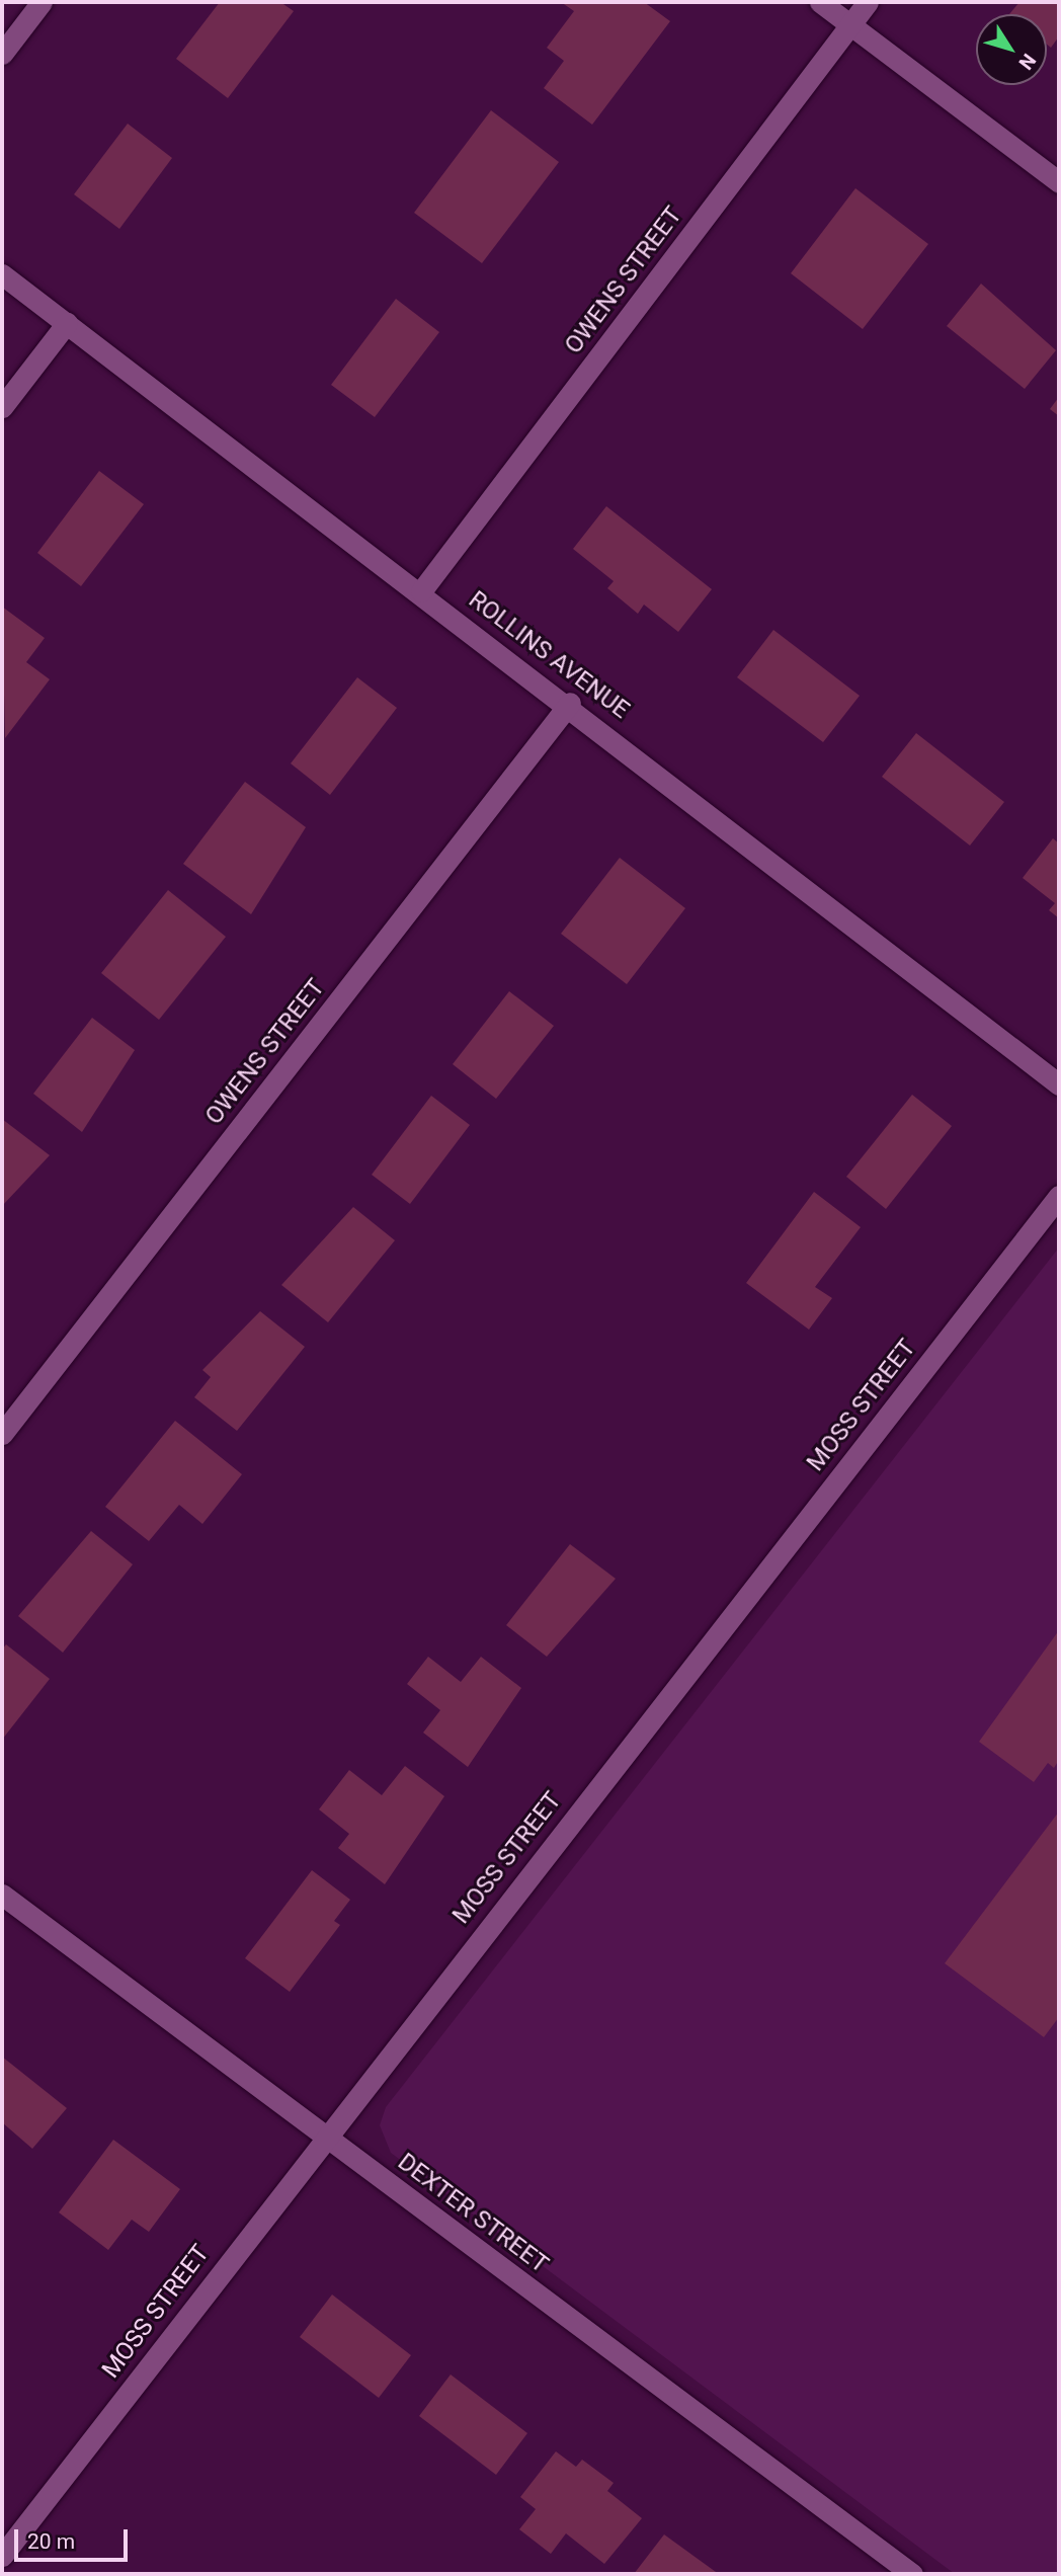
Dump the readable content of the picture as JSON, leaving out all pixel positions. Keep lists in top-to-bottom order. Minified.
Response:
{"streets":{"street":["OWENS STREET","ROLLINS AVENUE","MOSS STREET","DEXTER STREET"]},"crossings":[["OWENS STREET","ROLLINS AVENUE"],["MOSS STREET","DEXTER STREET"]],"scale_bar":"20 m","north":"bottom right"}
